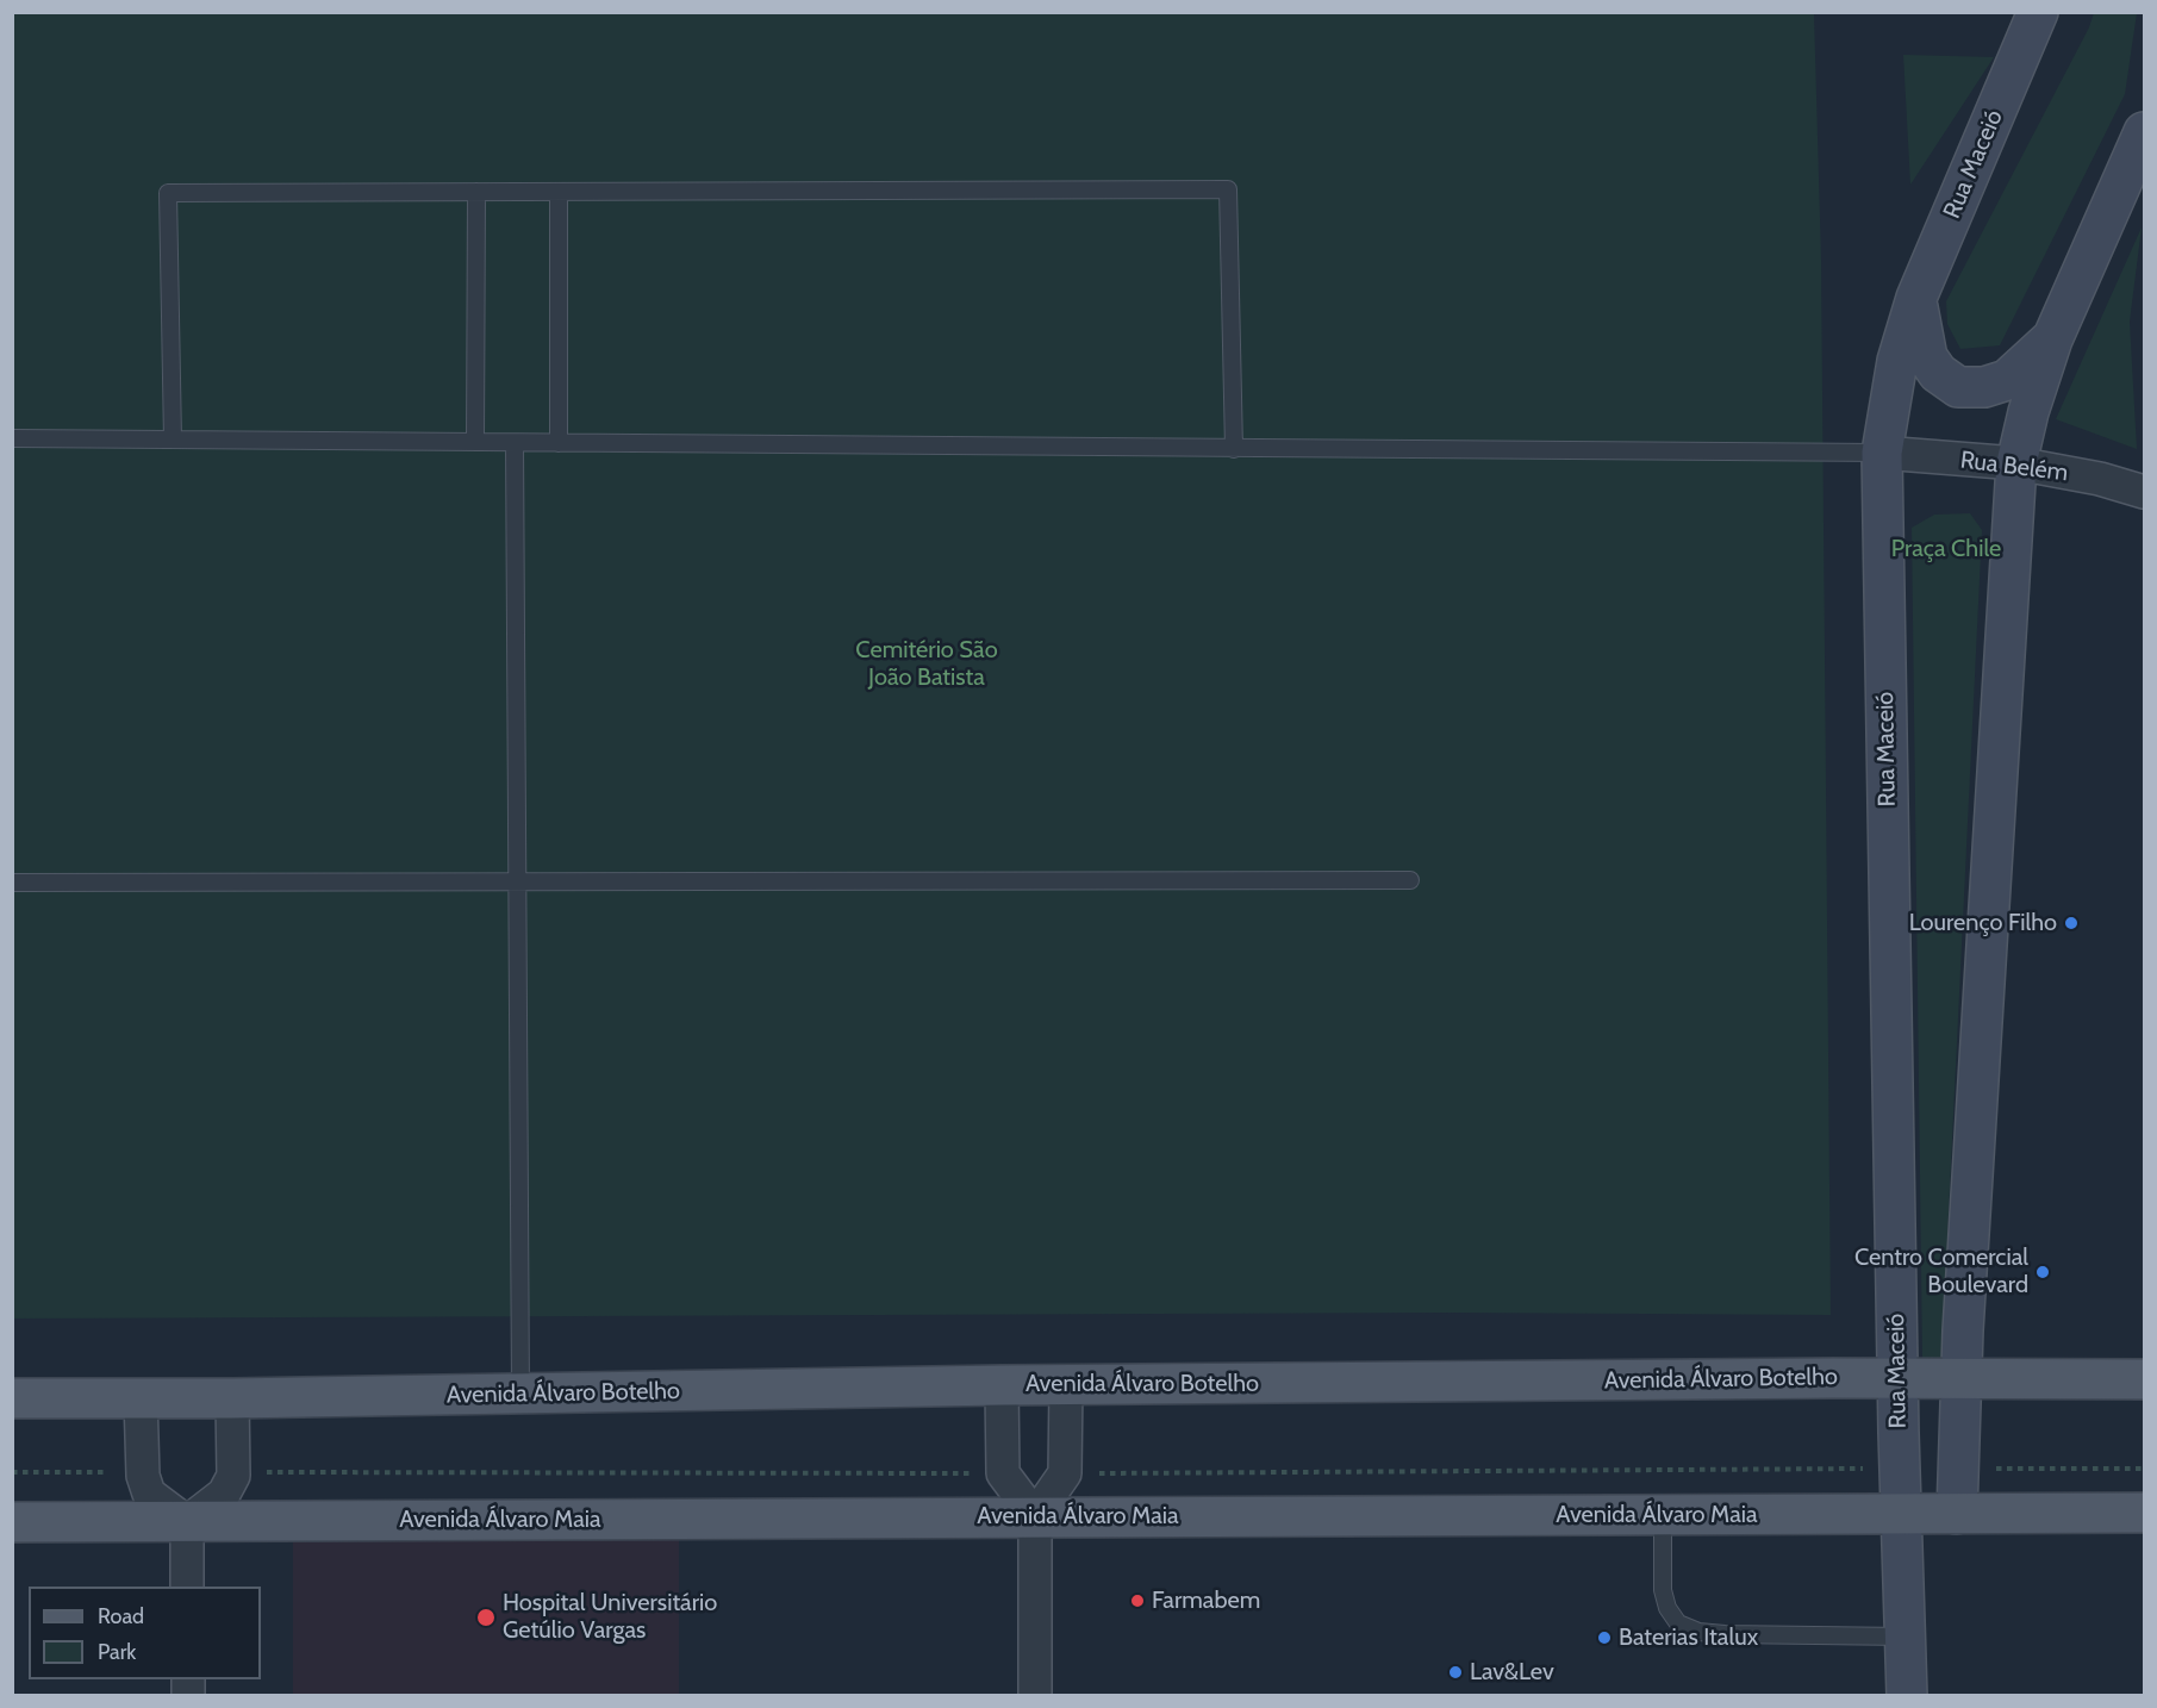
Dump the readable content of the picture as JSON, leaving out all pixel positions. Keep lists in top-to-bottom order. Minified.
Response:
{"streets":{"main road":["Rua Maceió","Avenida Álvaro Botelho","Avenida Álvaro Maia"],"street":["Rua Belém"]},"crossings":[["Rua Maceió","Rua Belém"],["Rua Maceió","Avenida Álvaro Botelho"],["Rua Maceió","Avenida Álvaro Maia"]],"parks":["Praça Chile","Cemitério São João Batista"],"places":["Lourenço Filho","Centro Comercial Boulevard","Farmabem","Hospital Universitário Getúlio Vargas","Baterias Italux","Lav&Lev"],"legend":["Road","Park"]}
